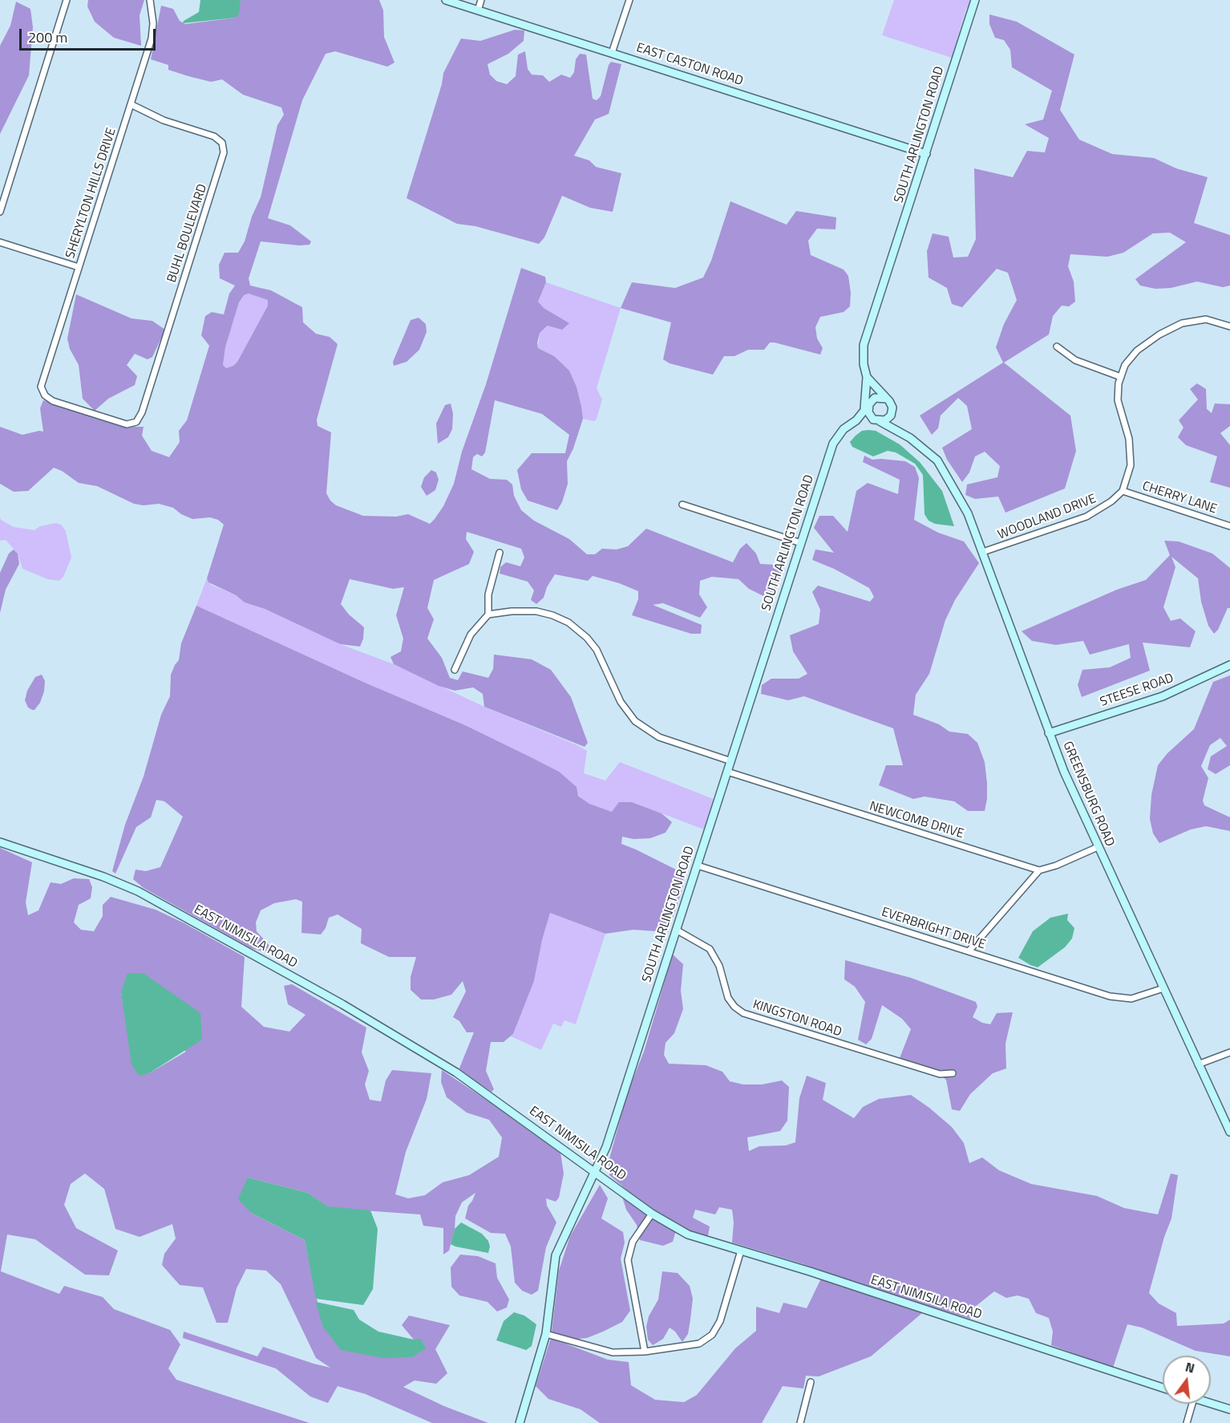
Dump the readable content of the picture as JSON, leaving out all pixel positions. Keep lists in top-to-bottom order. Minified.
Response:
{"streets":{"street":["EAST CASTON ROAD","SOUTH ARLINGTON ROAD","SHERYLTON HILLS DRIVE","BUHL BOULEVARD","CHERRY LANE","WOODLAND DRIVE","STEESE ROAD","GREENSBURG ROAD","NEWCOMB DRIVE","EVERBRIGHT DRIVE","EAST NIMISILA ROAD","KINGSTON ROAD"]},"crossings":[["EAST CASTON ROAD","SOUTH ARLINGTON ROAD"],["SOUTH ARLINGTON ROAD","NEWCOMB DRIVE"],["SOUTH ARLINGTON ROAD","EVERBRIGHT DRIVE"],["SOUTH ARLINGTON ROAD","EAST NIMISILA ROAD"],["SOUTH ARLINGTON ROAD","KINGSTON ROAD"],["SHERYLTON HILLS DRIVE","BUHL BOULEVARD"],["CHERRY LANE","WOODLAND DRIVE"],["WOODLAND DRIVE","GREENSBURG ROAD"],["STEESE ROAD","GREENSBURG ROAD"],["GREENSBURG ROAD","EVERBRIGHT DRIVE"]],"scale_bar":"200 m","north":"top"}
